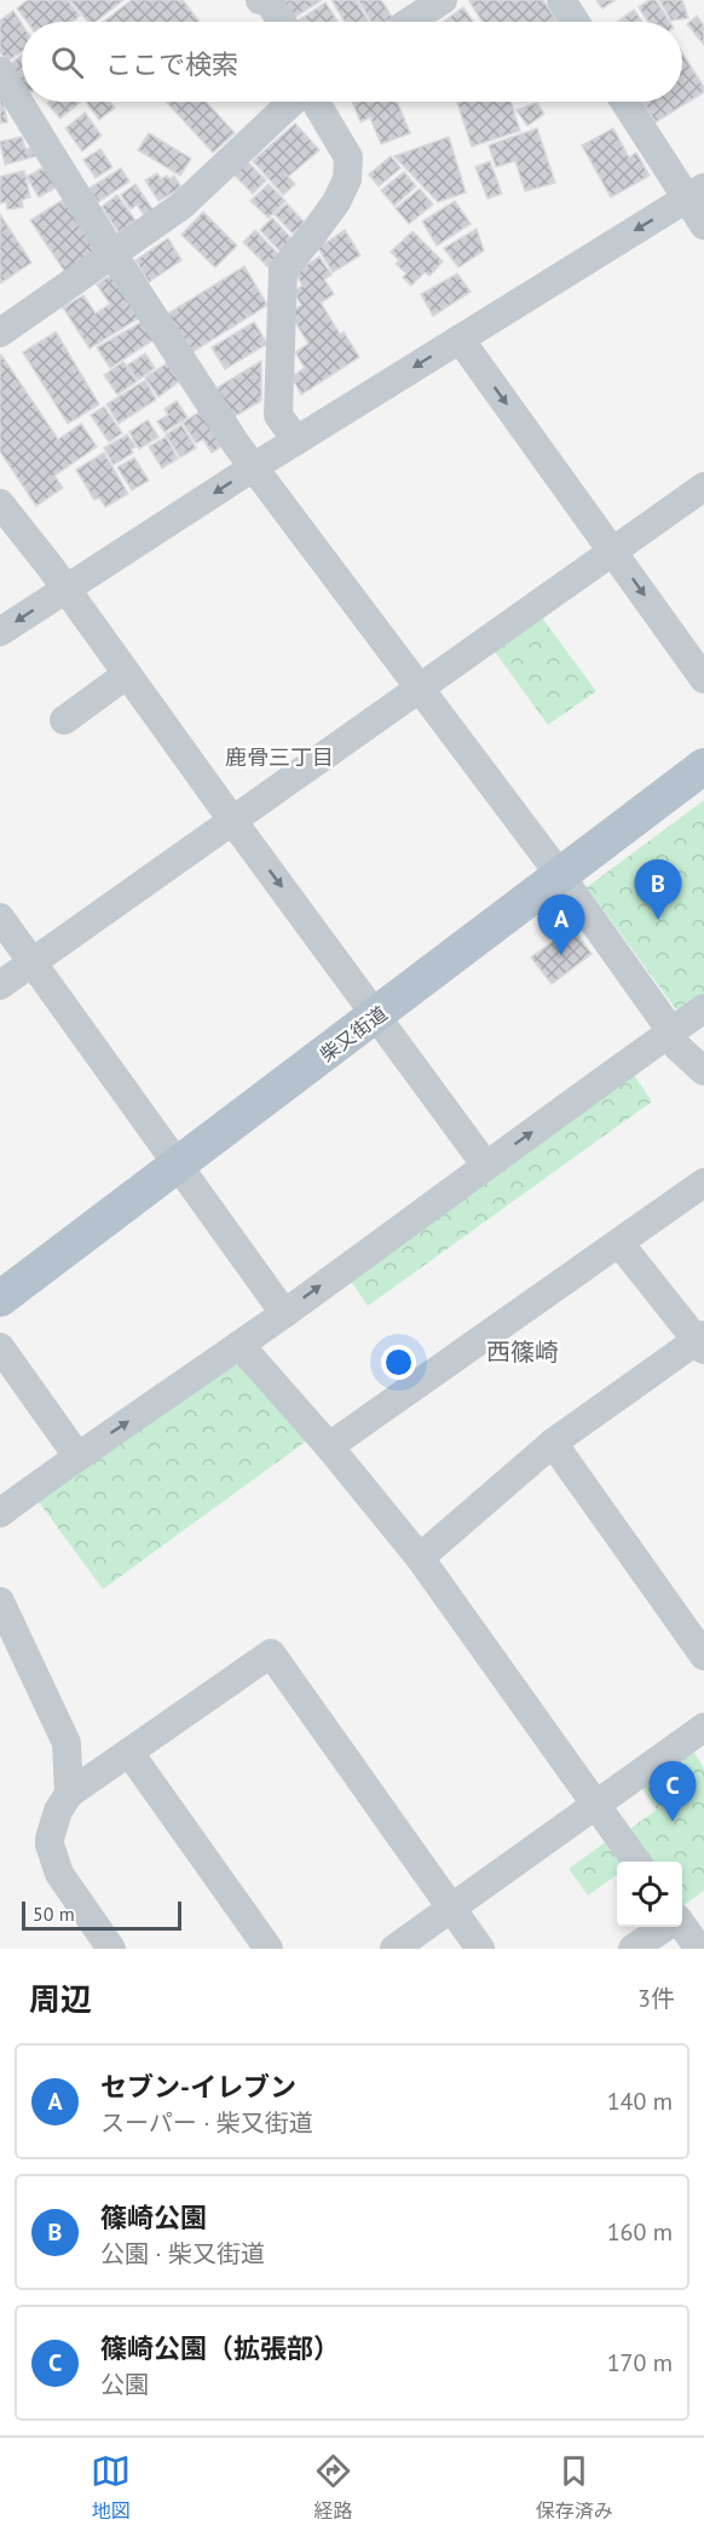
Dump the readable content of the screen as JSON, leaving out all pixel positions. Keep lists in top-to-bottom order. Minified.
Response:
{"streets":{"main road":["柴又街道"]},"districts":["鹿骨三丁目","西篠崎"],"scale_bar":"50 m","page":{"search":"ここで検索","pins":["B","A","C"],"scale":"50 m","heading":["周辺","3件"],"list":[{"mark":"A","name":"セブン-イレブン","note":"スーパー · 柴又街道","value":"140 m"},{"mark":"B","name":"篠崎公園","note":"公園 · 柴又街道","value":"160 m"},{"mark":"C","name":"篠崎公園（拡張部）","note":"公園","value":"170 m"}],"nav":["地図","経路","保存済み"]}}
